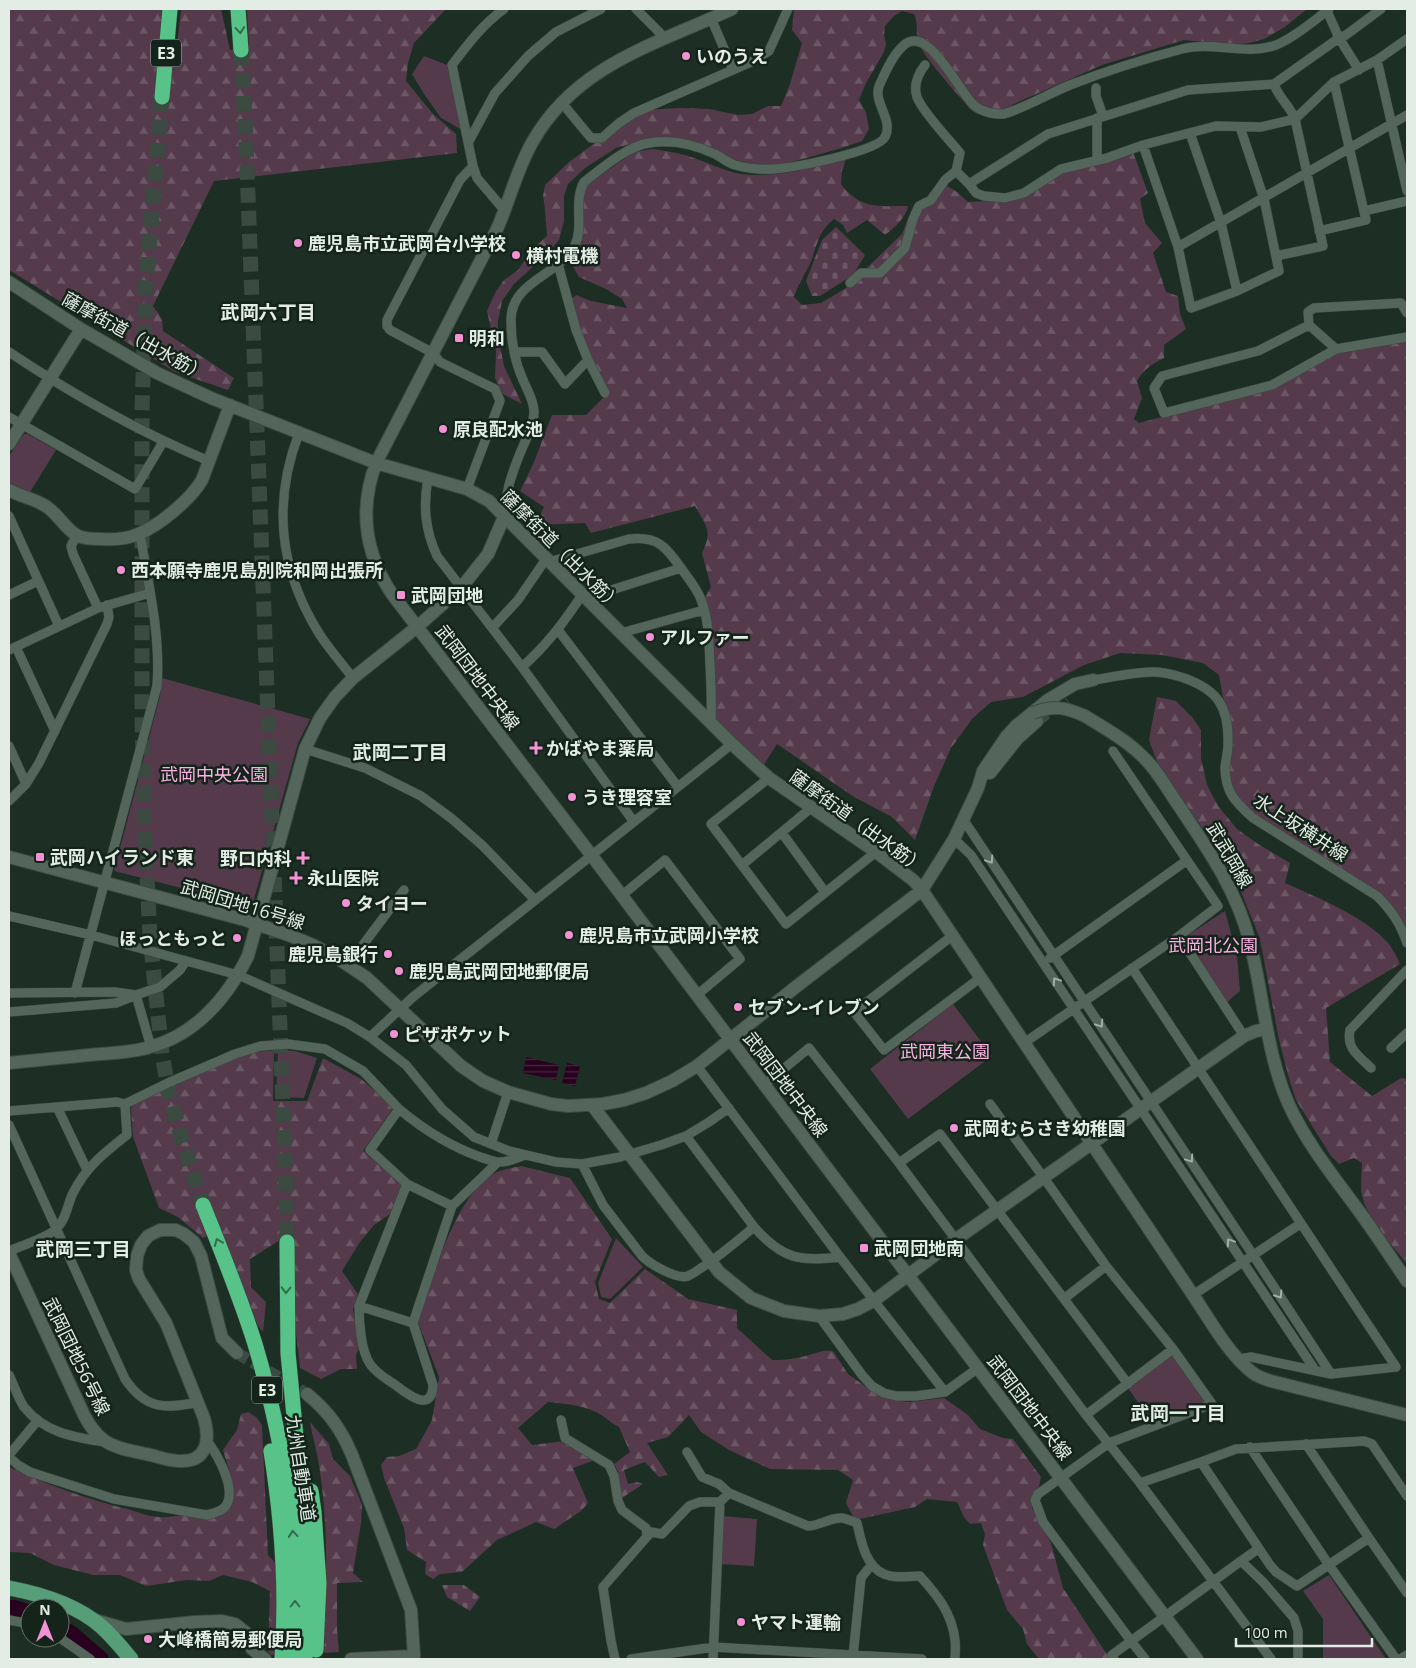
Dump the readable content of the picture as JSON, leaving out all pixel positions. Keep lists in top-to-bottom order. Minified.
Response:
{"streets":{"highway":["E3","九州自動車道"],"street":["薩摩街道（出水筋）","武岡団地中央線","水上坂横井線","武武岡線","武岡団地16号線","武岡団地56号線"]},"crossings":[["薩摩街道（出水筋）","武岡団地中央線"],["薩摩街道（出水筋）","武武岡線"],["武岡団地中央線","武武岡線"],["武岡団地中央線","武岡団地16号線"],["武武岡線","武岡団地16号線"]],"districts":["武岡六丁目","武岡二丁目","武岡三丁目","武岡一丁目"],"parks":["武岡中央公園","武岡北公園","武岡東公園"],"places":{"other":["いのうえ","鹿児島市立武岡台小学校","横村電機","原良配水池","西本願寺鹿児島別院和岡出張所","アルファー","うき理容室","タイヨー","鹿児島市立武岡小学校","ほっともっと","鹿児島銀行","鹿児島武岡団地郵便局","セブン-イレブン","ピザポケット","武岡むらさき幼稚園","ヤマト運輸","大峰橋簡易郵便局"],"transit":["明和","武岡団地","武岡ハイランド東","武岡団地南"],"health":["かばやま薬局","野口内科","永山医院"]},"scale_bar":"100 m","north":"top"}
